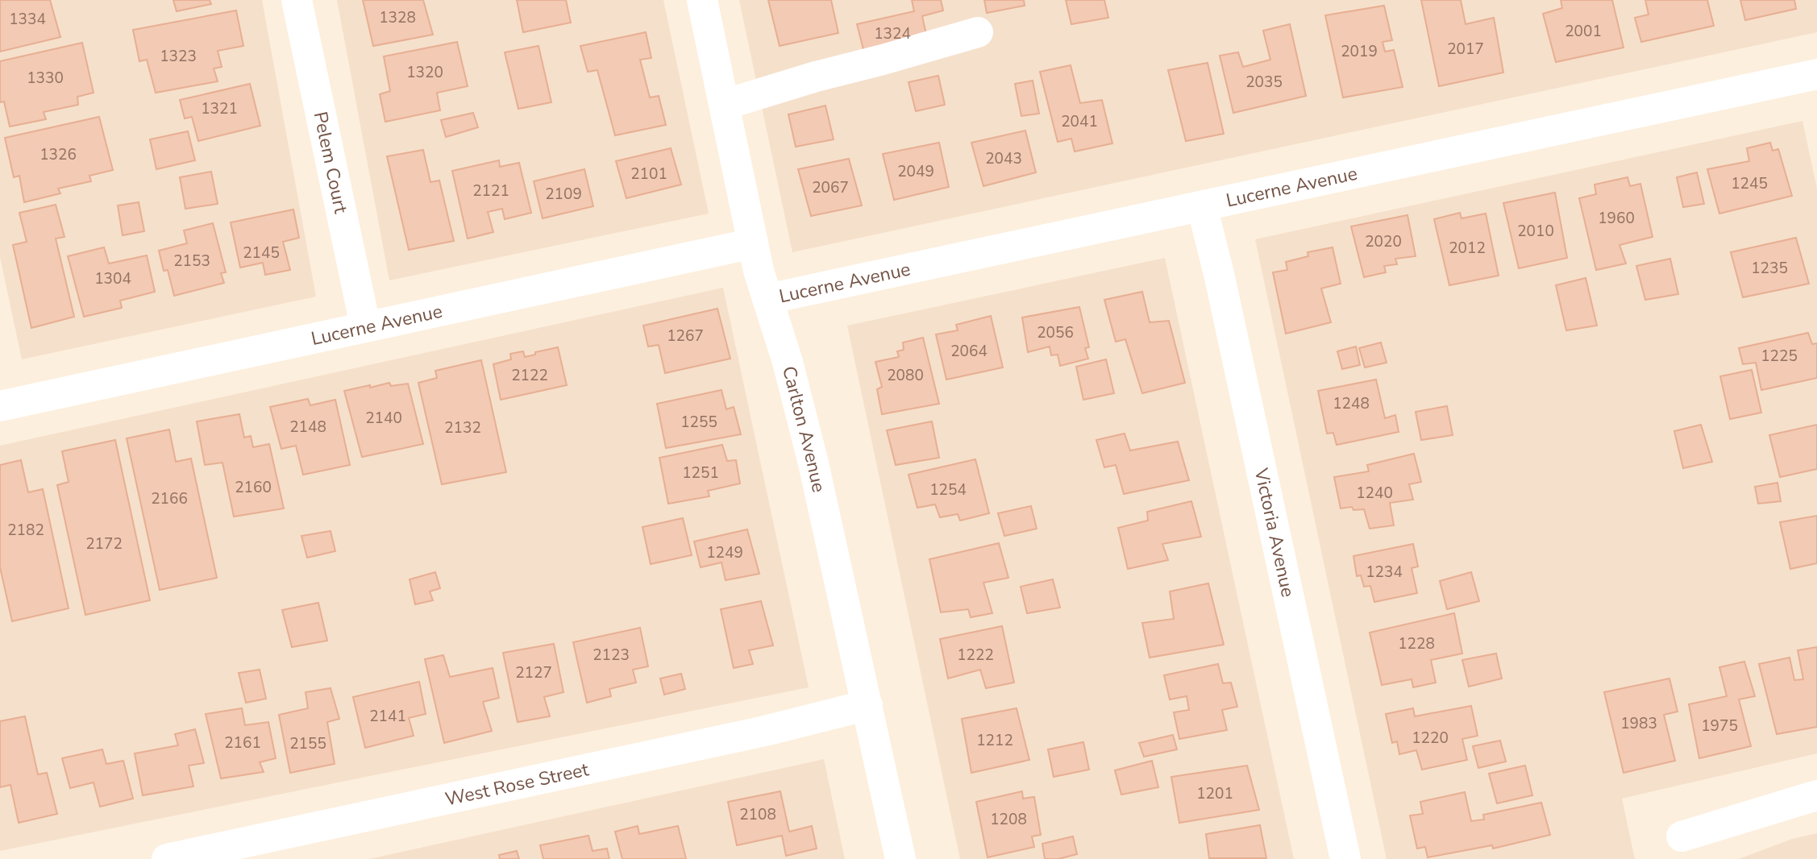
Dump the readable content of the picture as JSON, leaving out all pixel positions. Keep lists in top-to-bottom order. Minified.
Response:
{"streets":{"street":["Pelem Court","Lucerne Avenue","Carlton Avenue","Victoria Avenue","West Rose Street"]},"crossings":[["Pelem Court","Lucerne Avenue"],["Lucerne Avenue","Carlton Avenue"],["Lucerne Avenue","Victoria Avenue"],["Carlton Avenue","West Rose Street"]],"house_numbers":["1328","1334","2001","1324","2017","2019","1323","1320","1330","2035","1321","2041","1326","2043","2049","2101","1245","2067","2121","2109","1960","2010","2020","2012","2145","2153","1235","1304","2056","1267","2064","1225","2122","2080","1248","2140","1255","2148","2132","1251","2160","1254","1240","2166","2182","2172","1249","1234","1228","2123","1222","2127","2141","1983","1975","1220","1212","2161","2155","1201","2108","1208"]}
